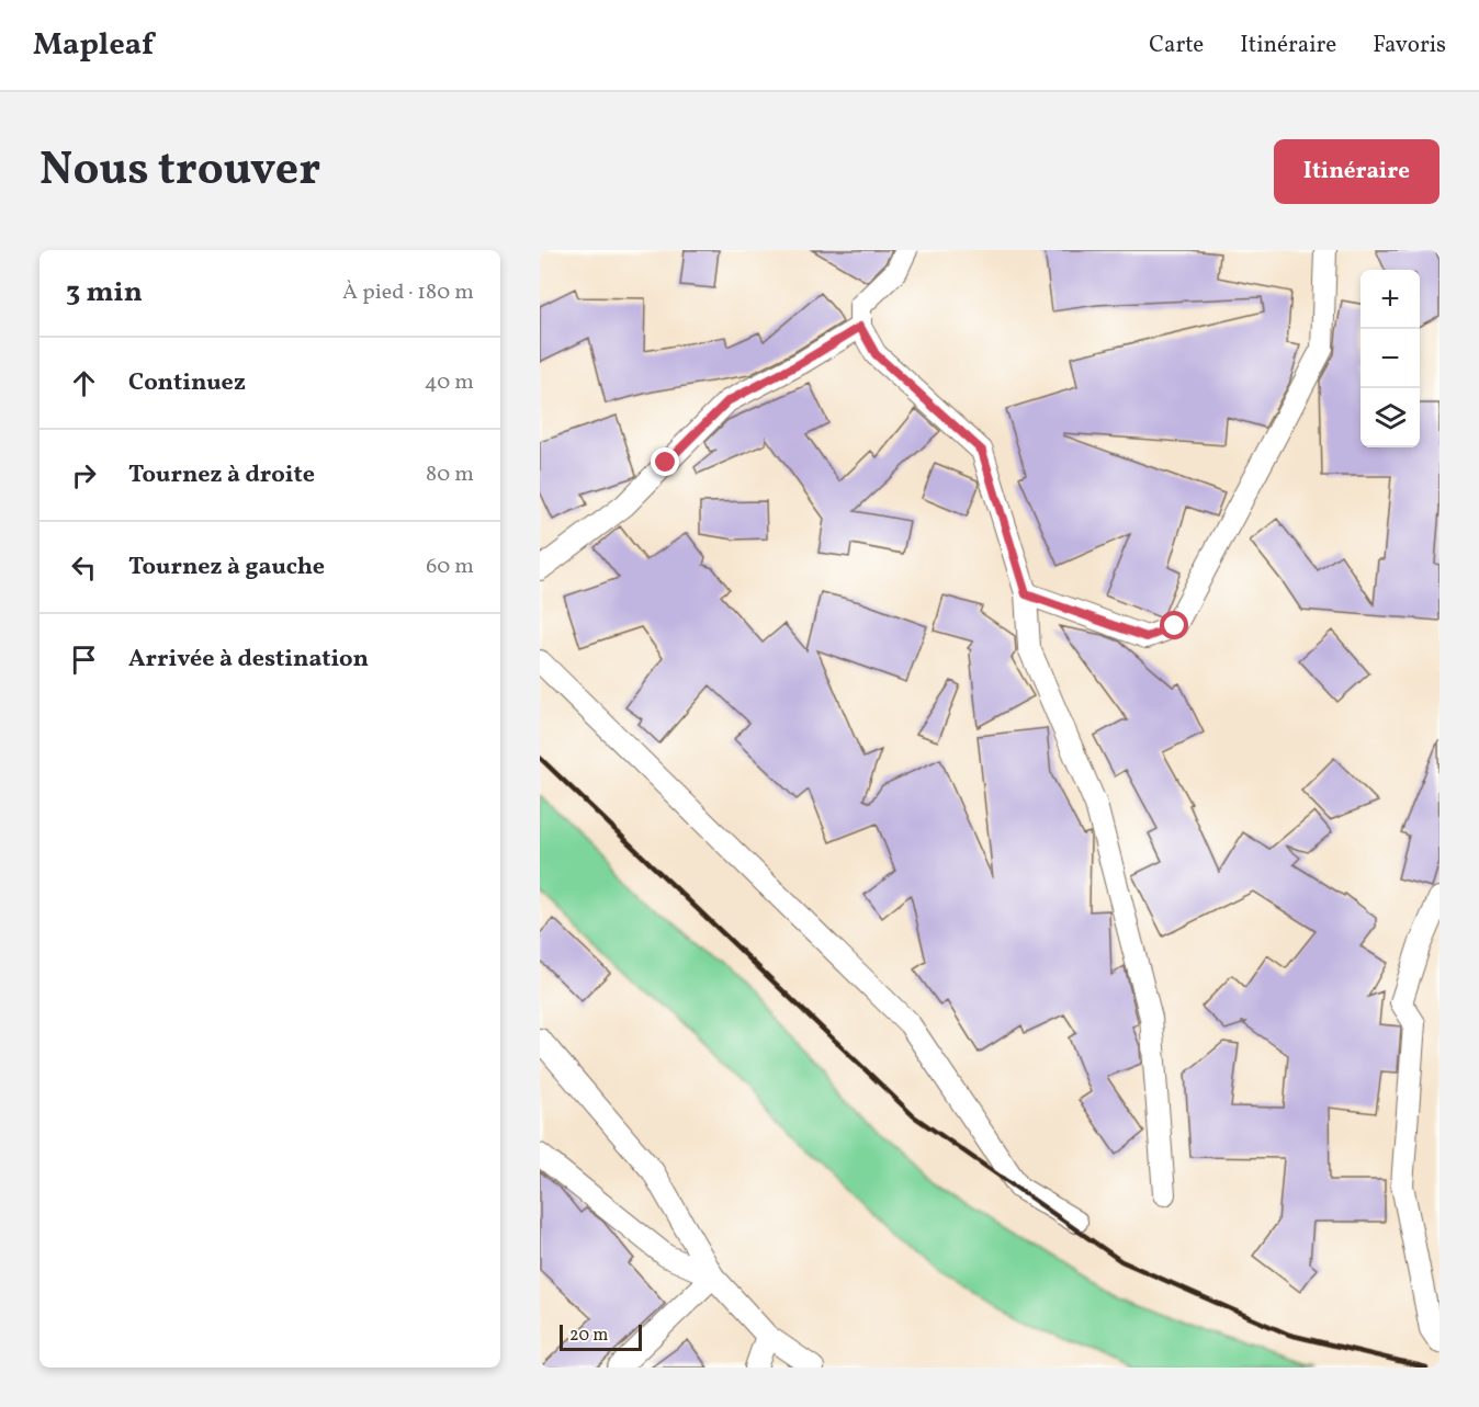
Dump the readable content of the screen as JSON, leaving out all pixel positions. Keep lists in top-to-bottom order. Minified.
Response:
{"scale_bar":"20 m","page":{"header":"Mapleaf","nav":["Carte","Itinéraire","Favoris"],"title":"Nous trouver","buttons":"Itinéraire","heading":["3 min","À pied · 180 m"],"map_buttons":["+","−"],"list":[["Continuez","40 m"],["Tournez à droite","80 m"],["Tournez à gauche","60 m"],"Arrivée à destination"],"scale":"20 m"}}
